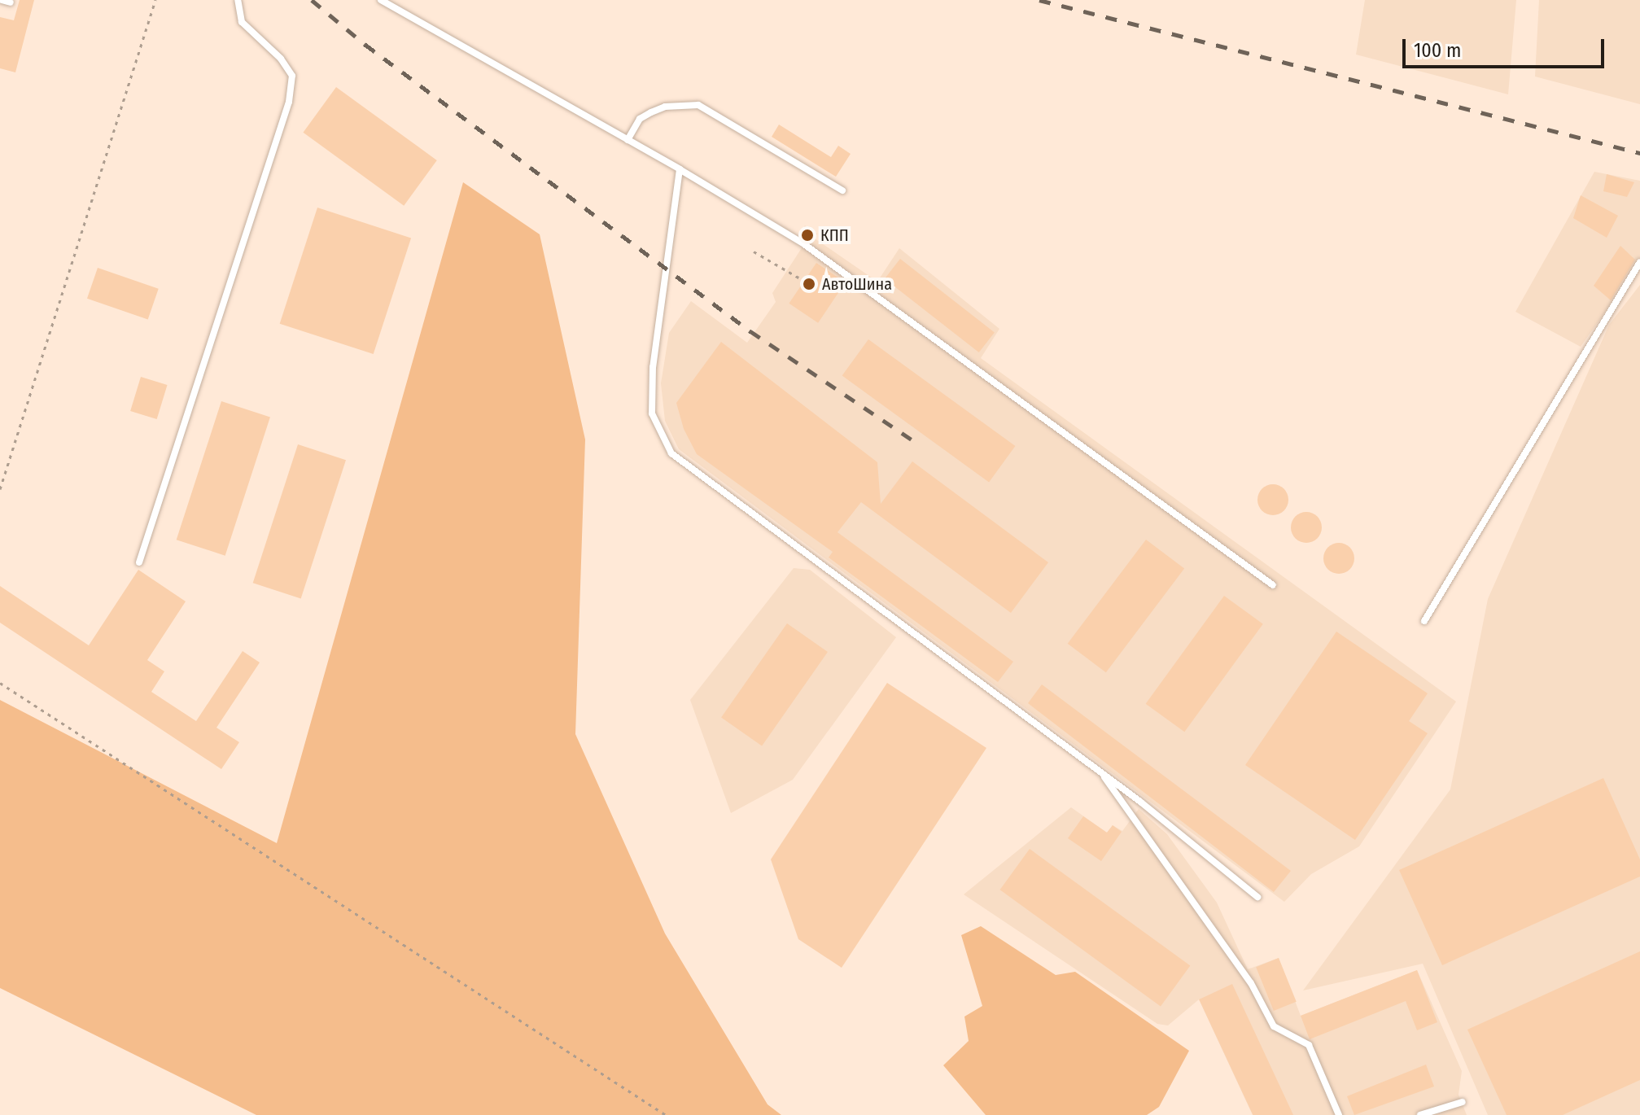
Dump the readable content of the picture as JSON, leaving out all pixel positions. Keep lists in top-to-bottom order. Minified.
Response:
{"places":["КПП","АвтоШина"],"scale_bar":"100 m"}
